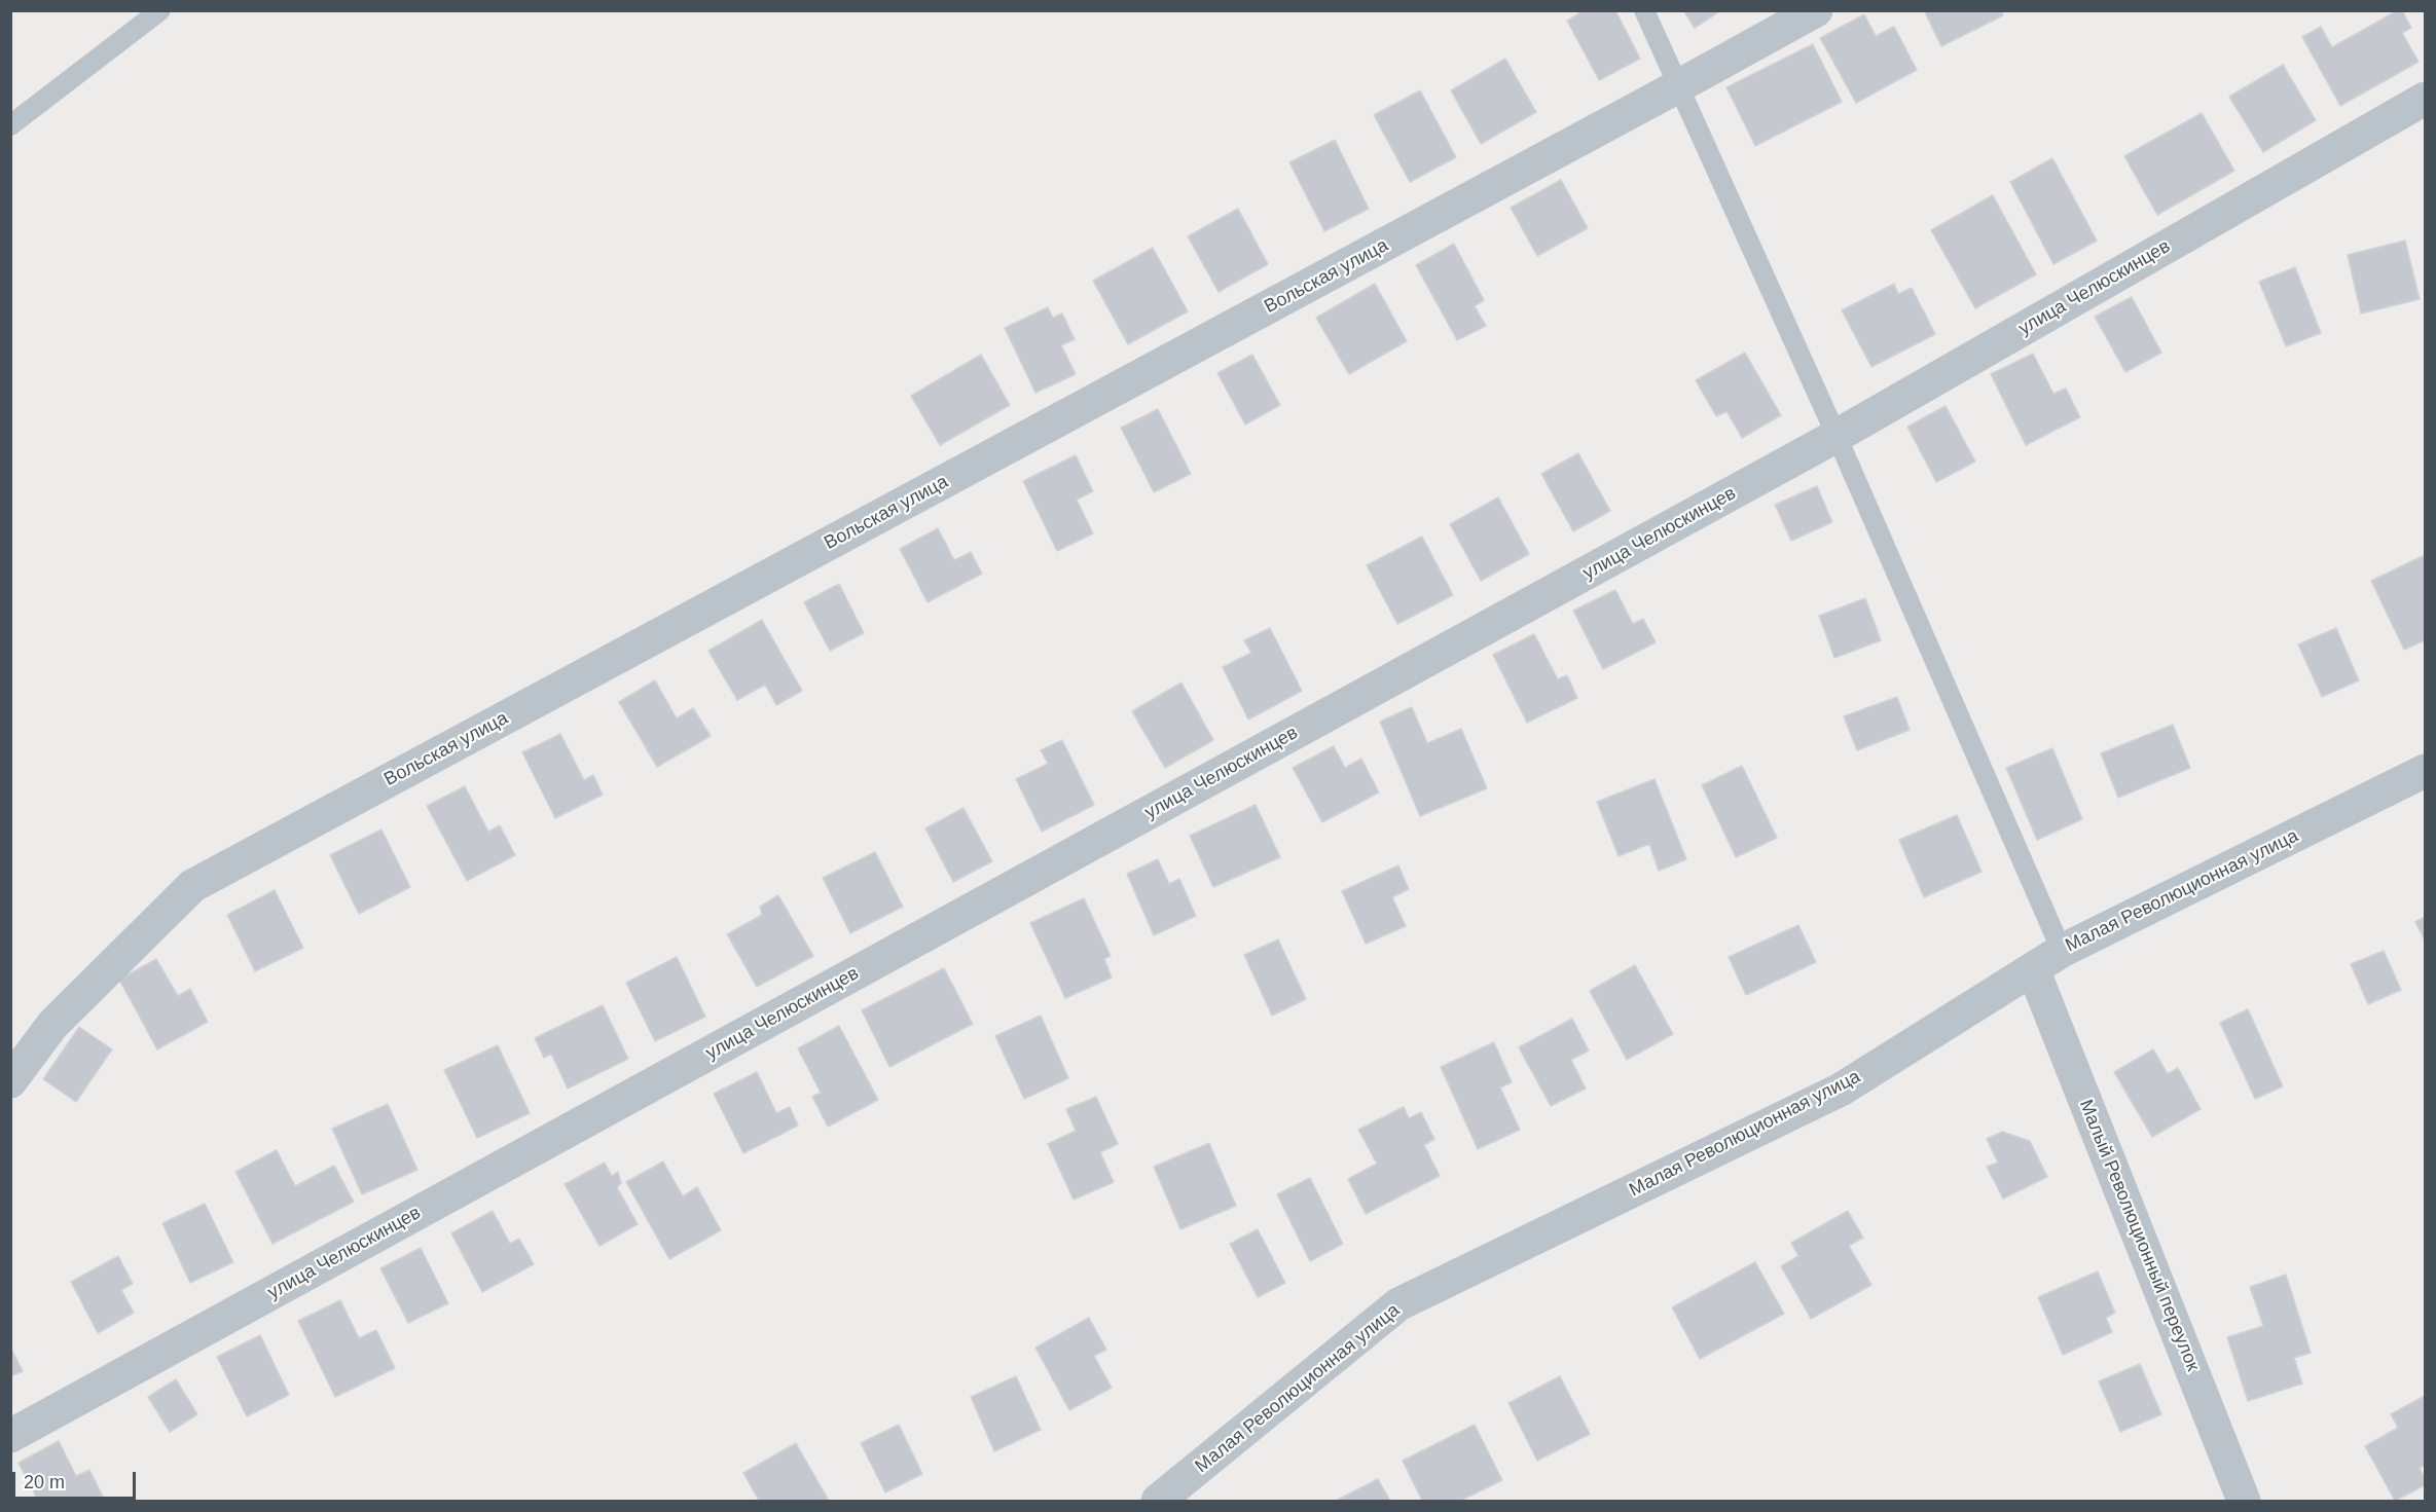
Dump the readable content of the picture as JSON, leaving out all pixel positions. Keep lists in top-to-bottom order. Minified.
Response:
{"streets":{"street":["Вольская улица","улица Челюскинцев","Малая Революционная улица","Малый Революционный переулок"]},"crossings":[["Малая Революционная улица","Малый Революционный переулок"]],"scale_bar":"20 m"}
